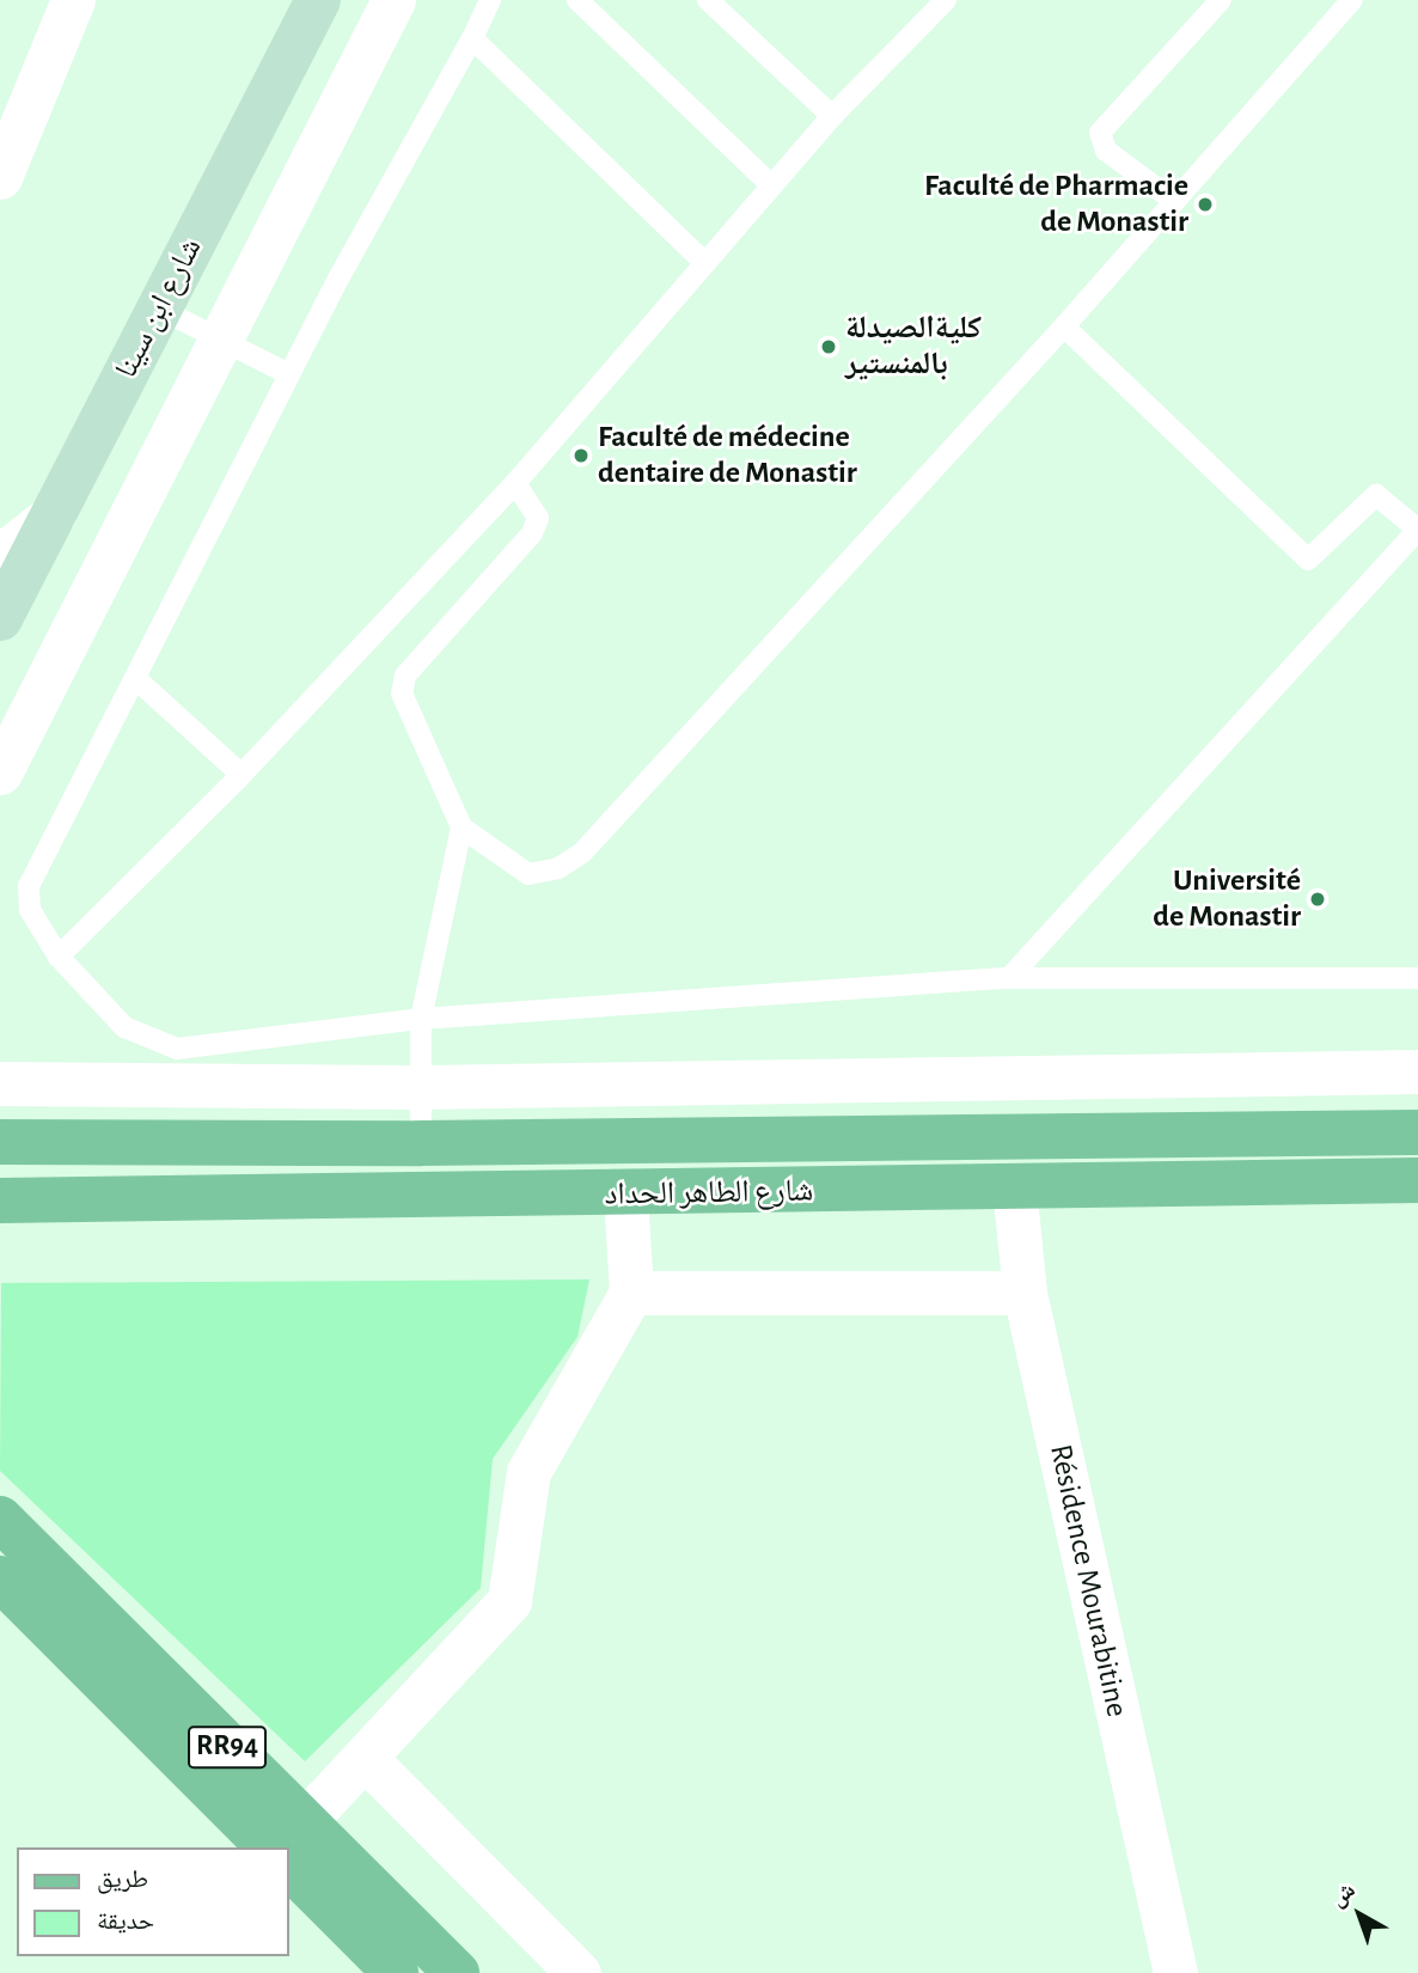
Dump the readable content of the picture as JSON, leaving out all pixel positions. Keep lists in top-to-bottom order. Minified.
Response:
{"streets":{"main road":["شارع ابن سينا","شارع الطاهر الحداد","RR94"],"street":["Résidence Mourabitine"]},"crossings":[["شارع الطاهر الحداد","Résidence Mourabitine"]],"places":["Faculté de Pharmacie de Monastir","كليةالصيدلة بالمنستير","Faculté de médecine dentaire de Monastir","Université de Monastir"],"legend":["طريق","حديقة"],"north":"top left"}
